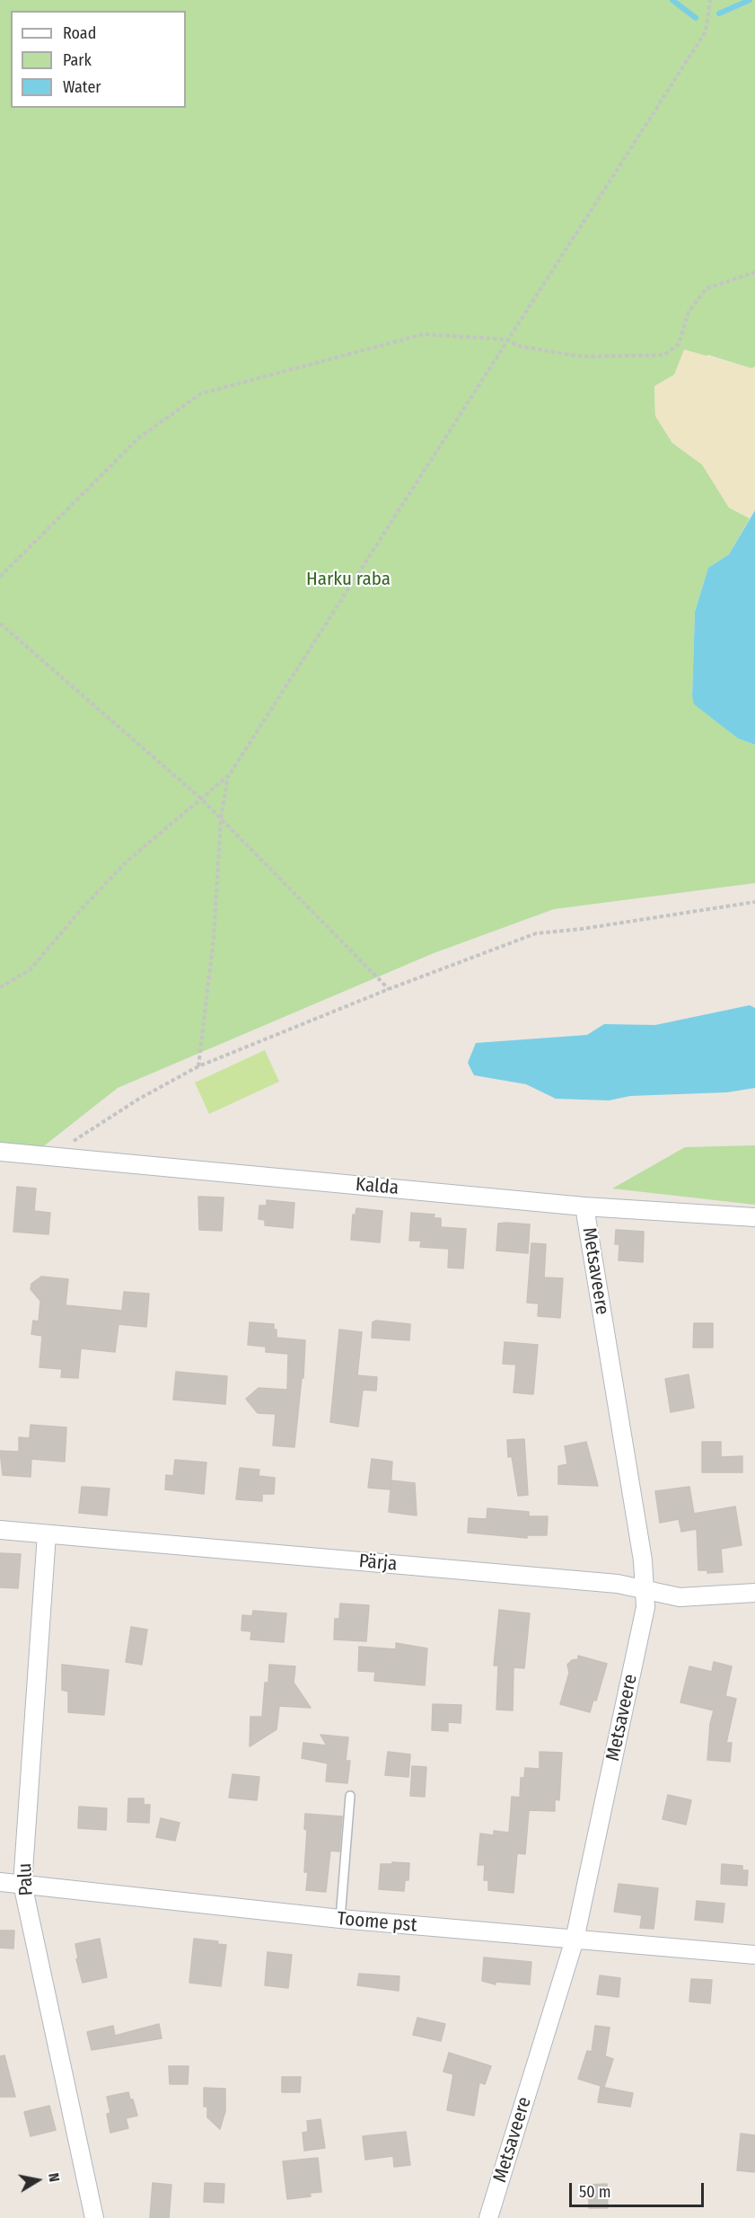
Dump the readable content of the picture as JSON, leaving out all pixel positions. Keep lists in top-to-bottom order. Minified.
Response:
{"streets":{"street":["Kalda","Metsaveere","Pärja","Palu","Toome pst"]},"crossings":[["Kalda","Metsaveere"],["Metsaveere","Pärja"],["Metsaveere","Toome pst"],["Pärja","Palu"],["Palu","Toome pst"]],"parks":["Harku raba"],"legend":["Road","Park","Water"],"scale_bar":"50 m","north":"right"}
